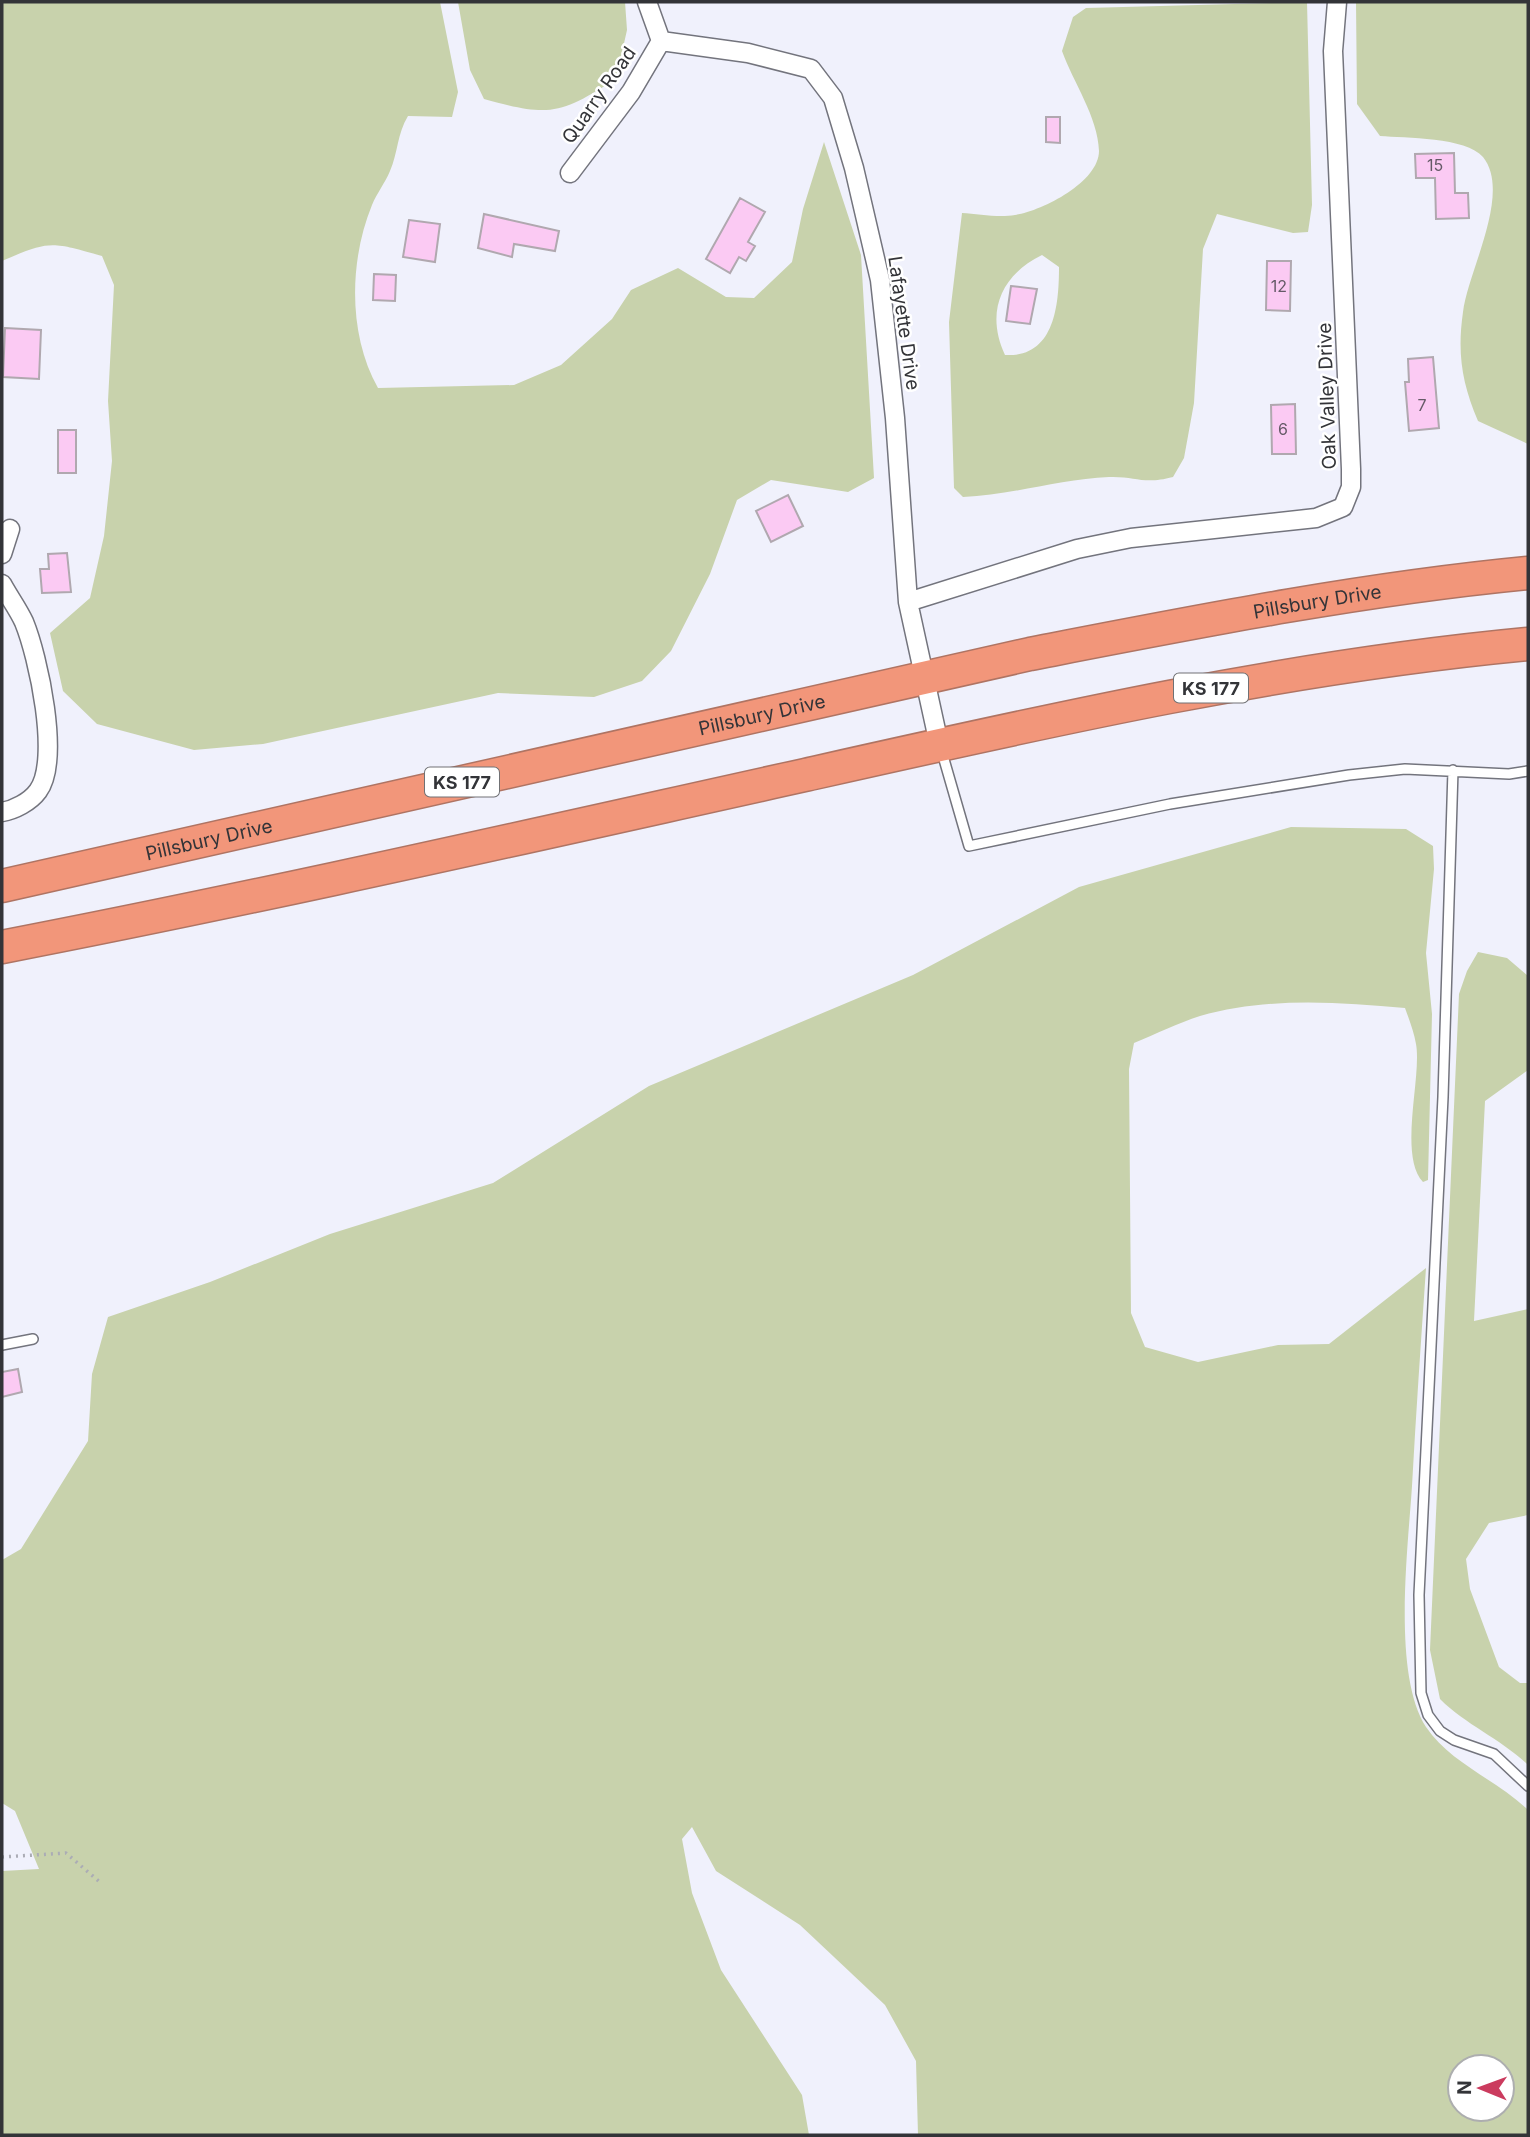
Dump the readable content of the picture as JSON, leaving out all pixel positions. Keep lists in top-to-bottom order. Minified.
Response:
{"streets":{"highway":["Pillsbury Drive","KS 177"],"street":["Quarry Road","Lafayette Drive","Oak Valley Drive"]},"crossings":[["Quarry Road","Lafayette Drive"],["Lafayette Drive","Oak Valley Drive"],["Lafayette Drive","Pillsbury Drive"],["Lafayette Drive","KS 177"]],"house_numbers":["15","12","7","6"],"north":"left"}
